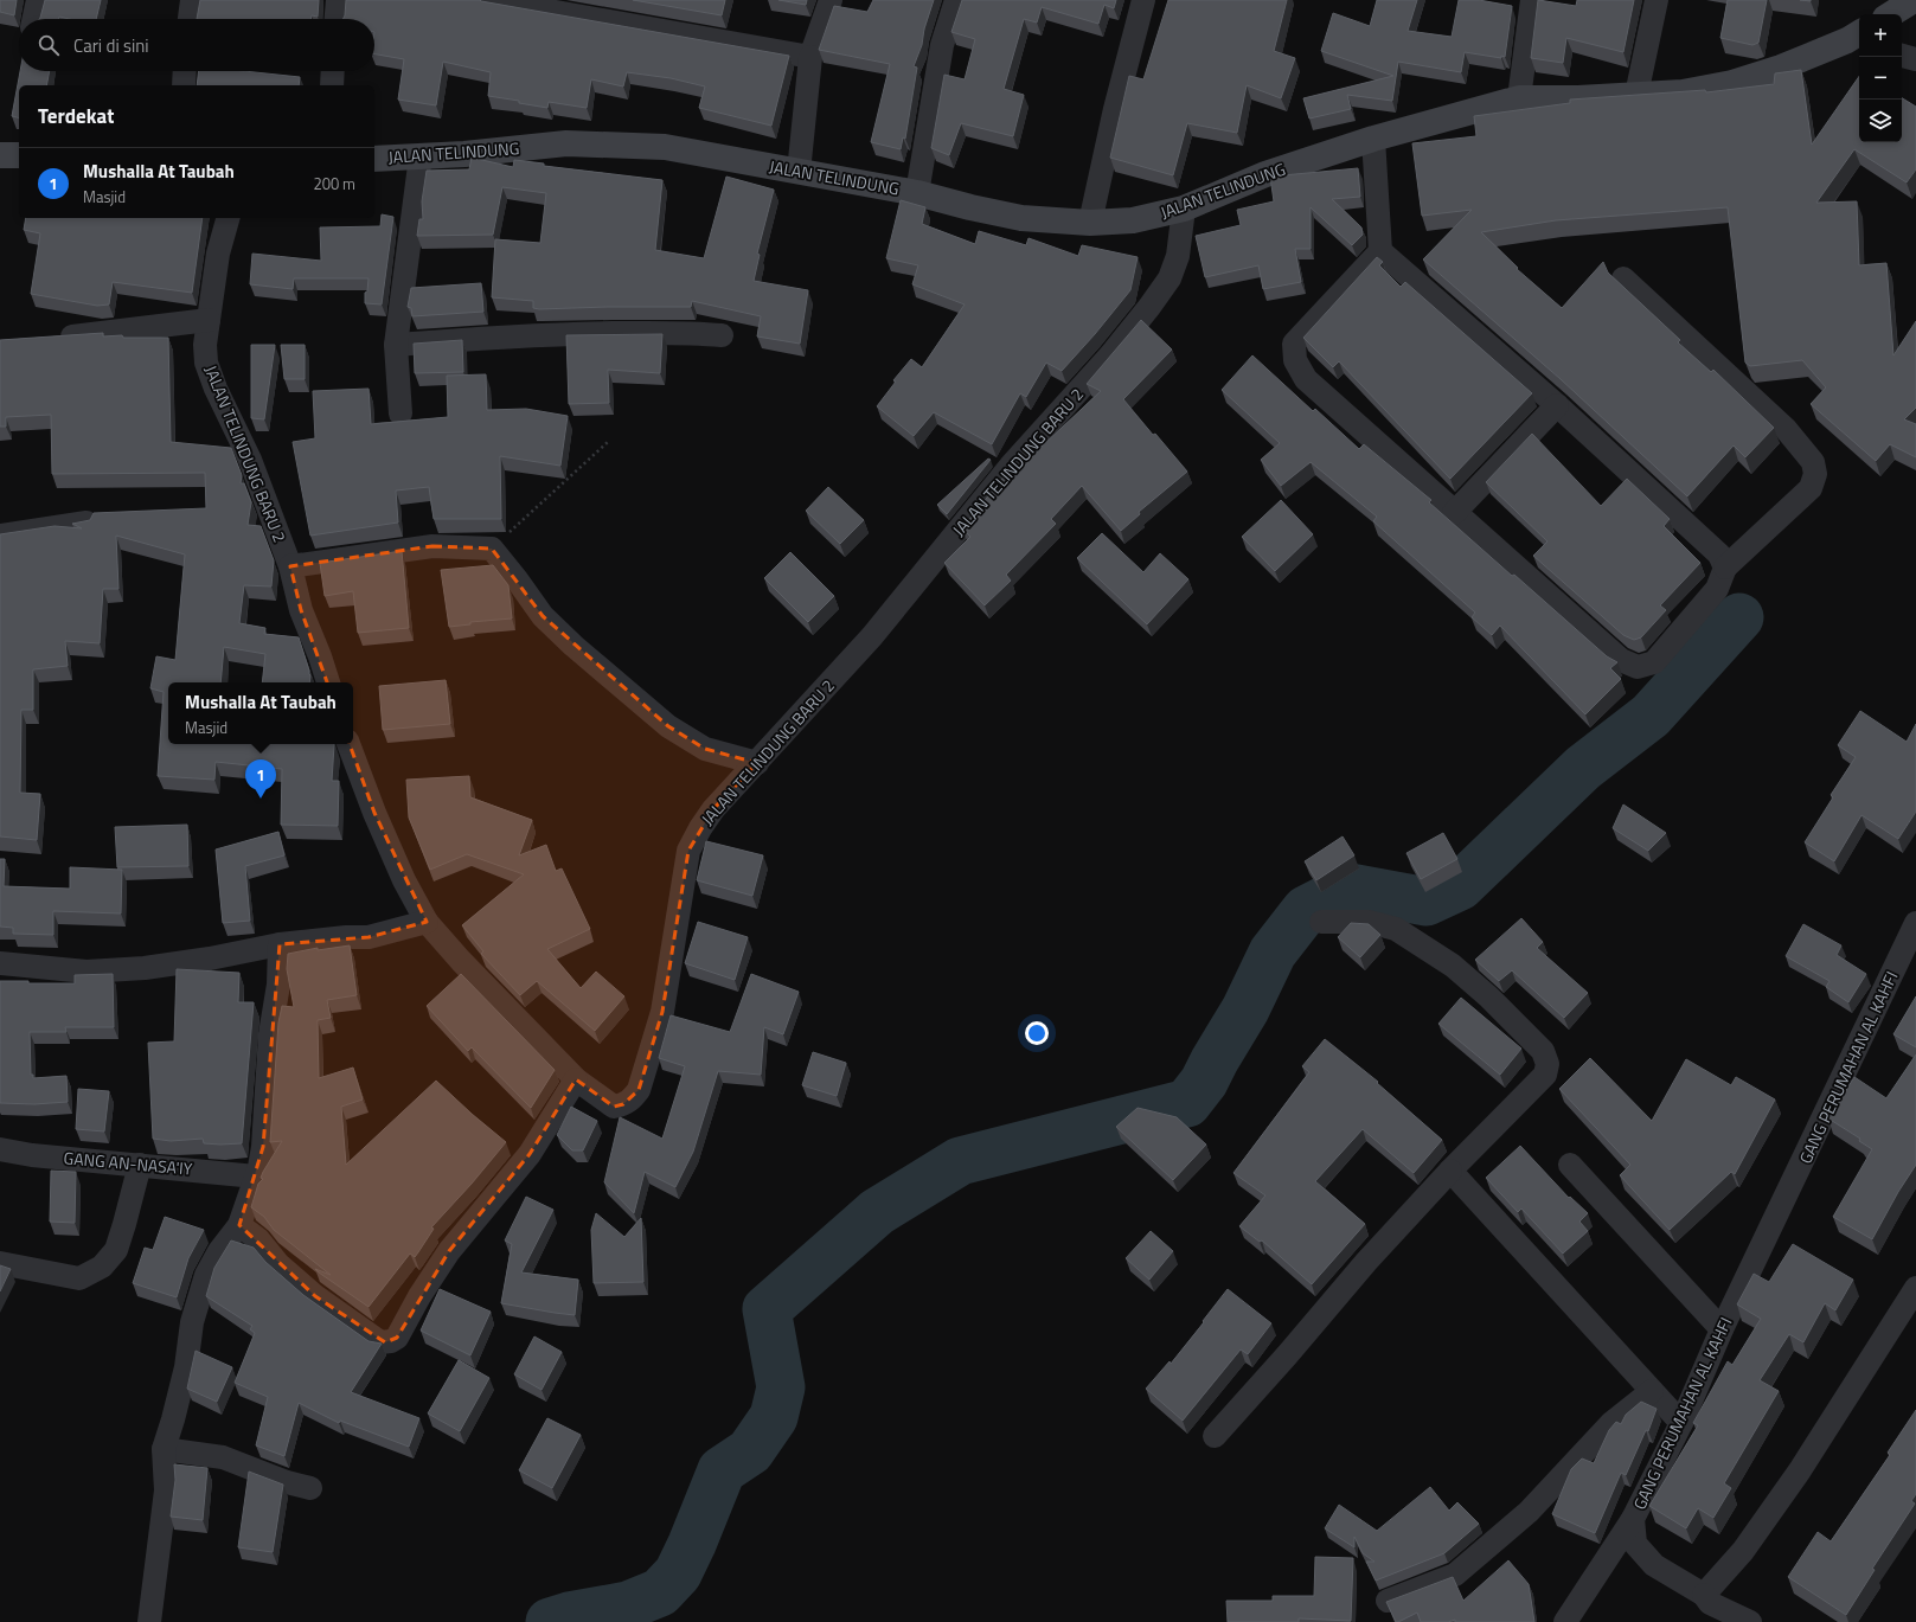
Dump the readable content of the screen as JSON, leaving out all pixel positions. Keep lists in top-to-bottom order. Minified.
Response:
{"streets":{"main road":["JALAN TELINDUNG"],"street":["JALAN TELINDUNG BARU 2","GANG PERUMAHAN AL KAHFI","GANG AN-NASA'IY"]},"crossings":[["JALAN TELINDUNG","JALAN TELINDUNG BARU 2"]],"page":{"map_buttons":["+","−"],"search":"Cari di sini","heading":"Terdekat","list":[{"mark":"1","name":"Mushalla At Taubah","note":"Masjid","value":"200 m"}],"popup":["Mushalla At Taubah","Masjid"],"pins":"1"}}
